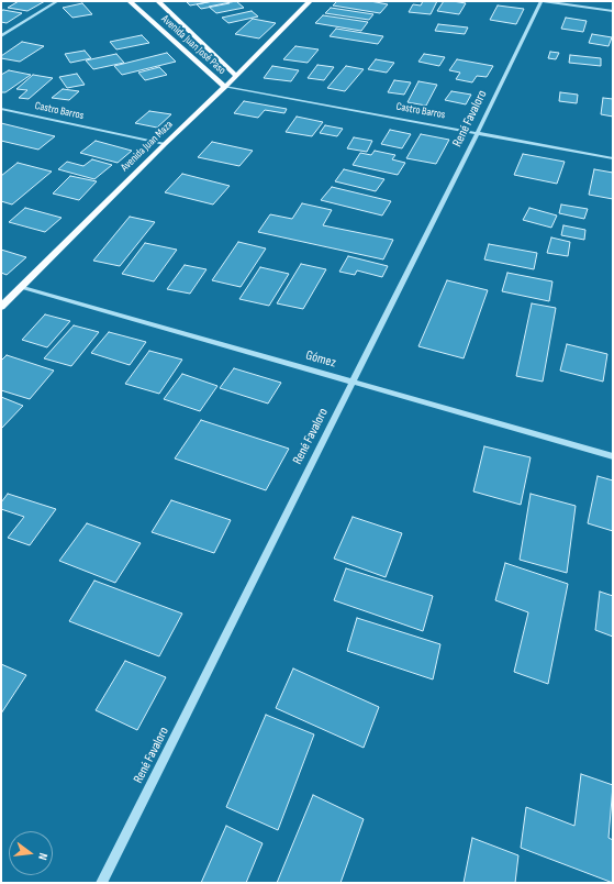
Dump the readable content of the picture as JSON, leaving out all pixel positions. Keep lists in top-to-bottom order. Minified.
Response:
{"streets":{"main road":["Avenida Juan José Paso","Avenida Juan Maza"],"street":["Castro Barros","René Favaloro","Gómez"]},"crossings":[["Avenida Juan José Paso","Castro Barros"],["Avenida Juan José Paso","Avenida Juan Maza"],["Castro Barros","René Favaloro"],["Castro Barros","Avenida Juan Maza"],["René Favaloro","Gómez"],["Avenida Juan Maza","Gómez"]],"north":"right"}
